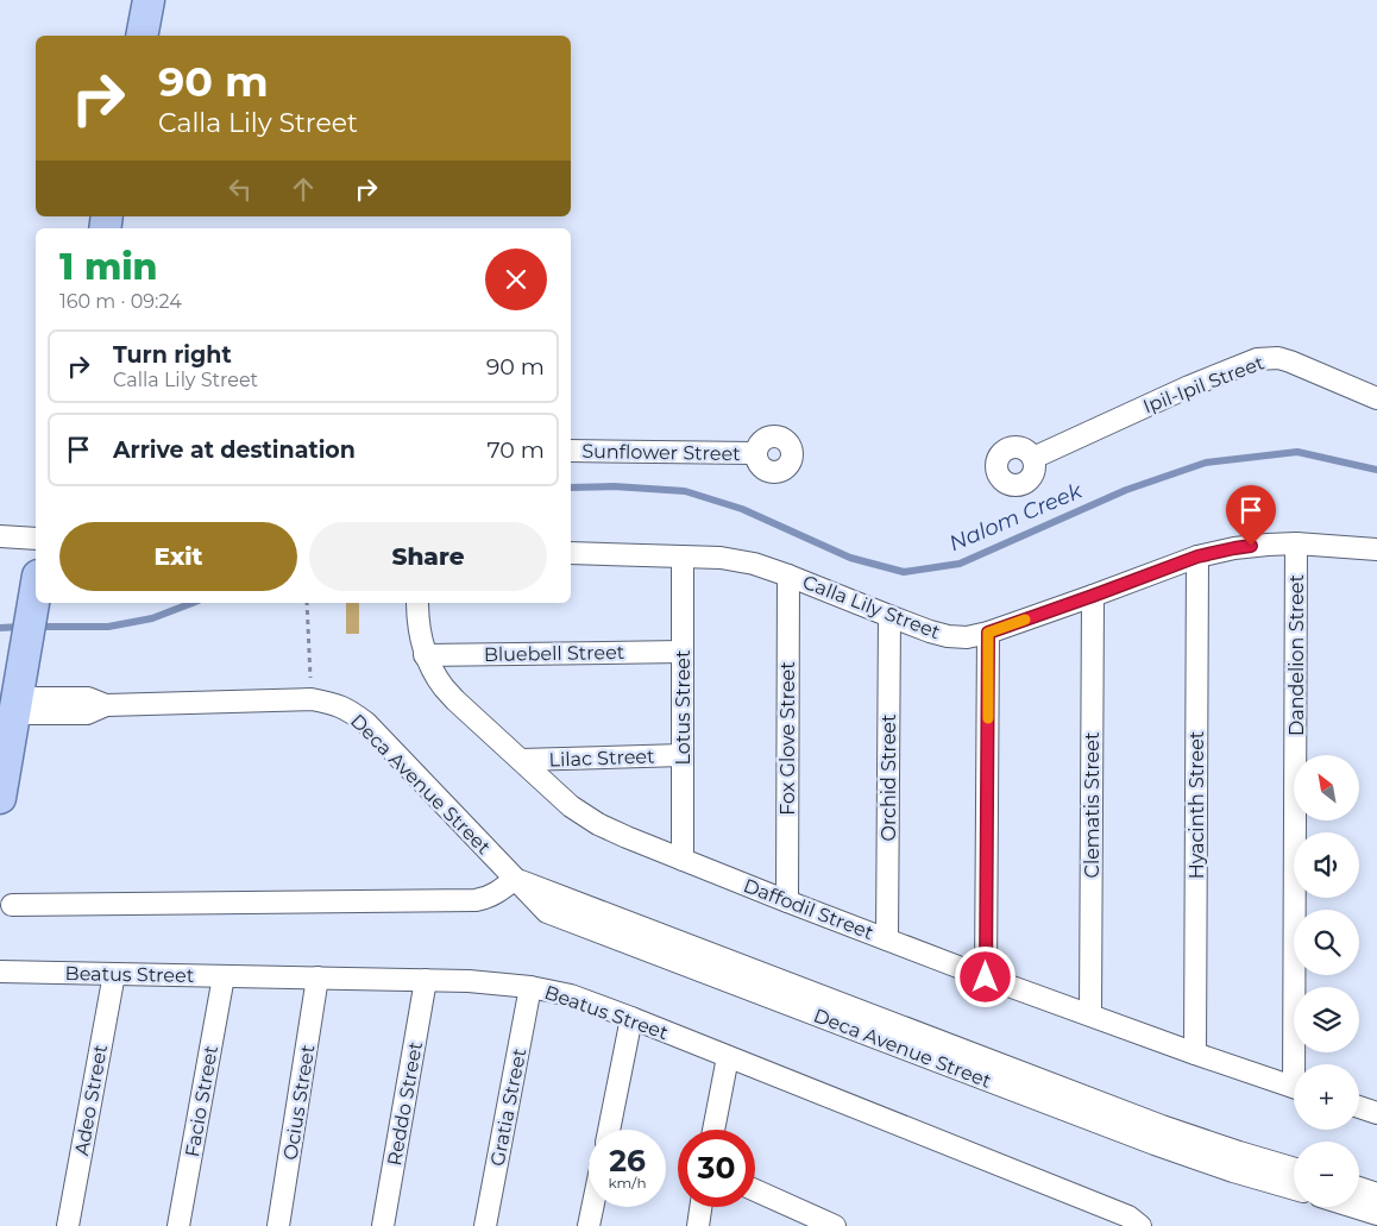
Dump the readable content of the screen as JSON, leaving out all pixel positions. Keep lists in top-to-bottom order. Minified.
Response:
{"streets":{"street":["Ipil-Ipil Street","Sunflower Street","Calla Lily Street","Bluebell Street","Dandelion Street","Lotus Street","Fox Glove Street","Lilac Street","Orchid Street","Deca Avenue Street","Clematis Street","Hyacinth Street","Daffodil Street","Beatus Street","Adeo Street","Facio Street","Ocius Street","Reddo Street","Gratia Street"]},"crossings":[["Calla Lily Street","Dandelion Street"],["Calla Lily Street","Lotus Street"],["Calla Lily Street","Fox Glove Street"],["Calla Lily Street","Orchid Street"],["Calla Lily Street","Clematis Street"],["Calla Lily Street","Hyacinth Street"],["Bluebell Street","Lotus Street"],["Bluebell Street","Daffodil Street"],["Lotus Street","Lilac Street"],["Lotus Street","Daffodil Street"],["Fox Glove Street","Daffodil Street"],["Lilac Street","Daffodil Street"],["Orchid Street","Daffodil Street"],["Clematis Street","Daffodil Street"],["Hyacinth Street","Daffodil Street"],["Beatus Street","Adeo Street"],["Beatus Street","Facio Street"],["Beatus Street","Ocius Street"],["Beatus Street","Reddo Street"],["Beatus Street","Gratia Street"]],"water":["Nalom Creek"],"north":"top left","page":{"turn":["90 m","Calla Lily Street"],"heading":["1 min","160 m · 09:24"],"list":[{"name":"Turn right","note":"Calla Lily Street","value":"90 m"},{"name":"Arrive at destination","value":"70 m"}],"buttons":["Exit","Share"],"map_buttons":["+","−"],"speed":"26 km/h","limit":"30"}}
